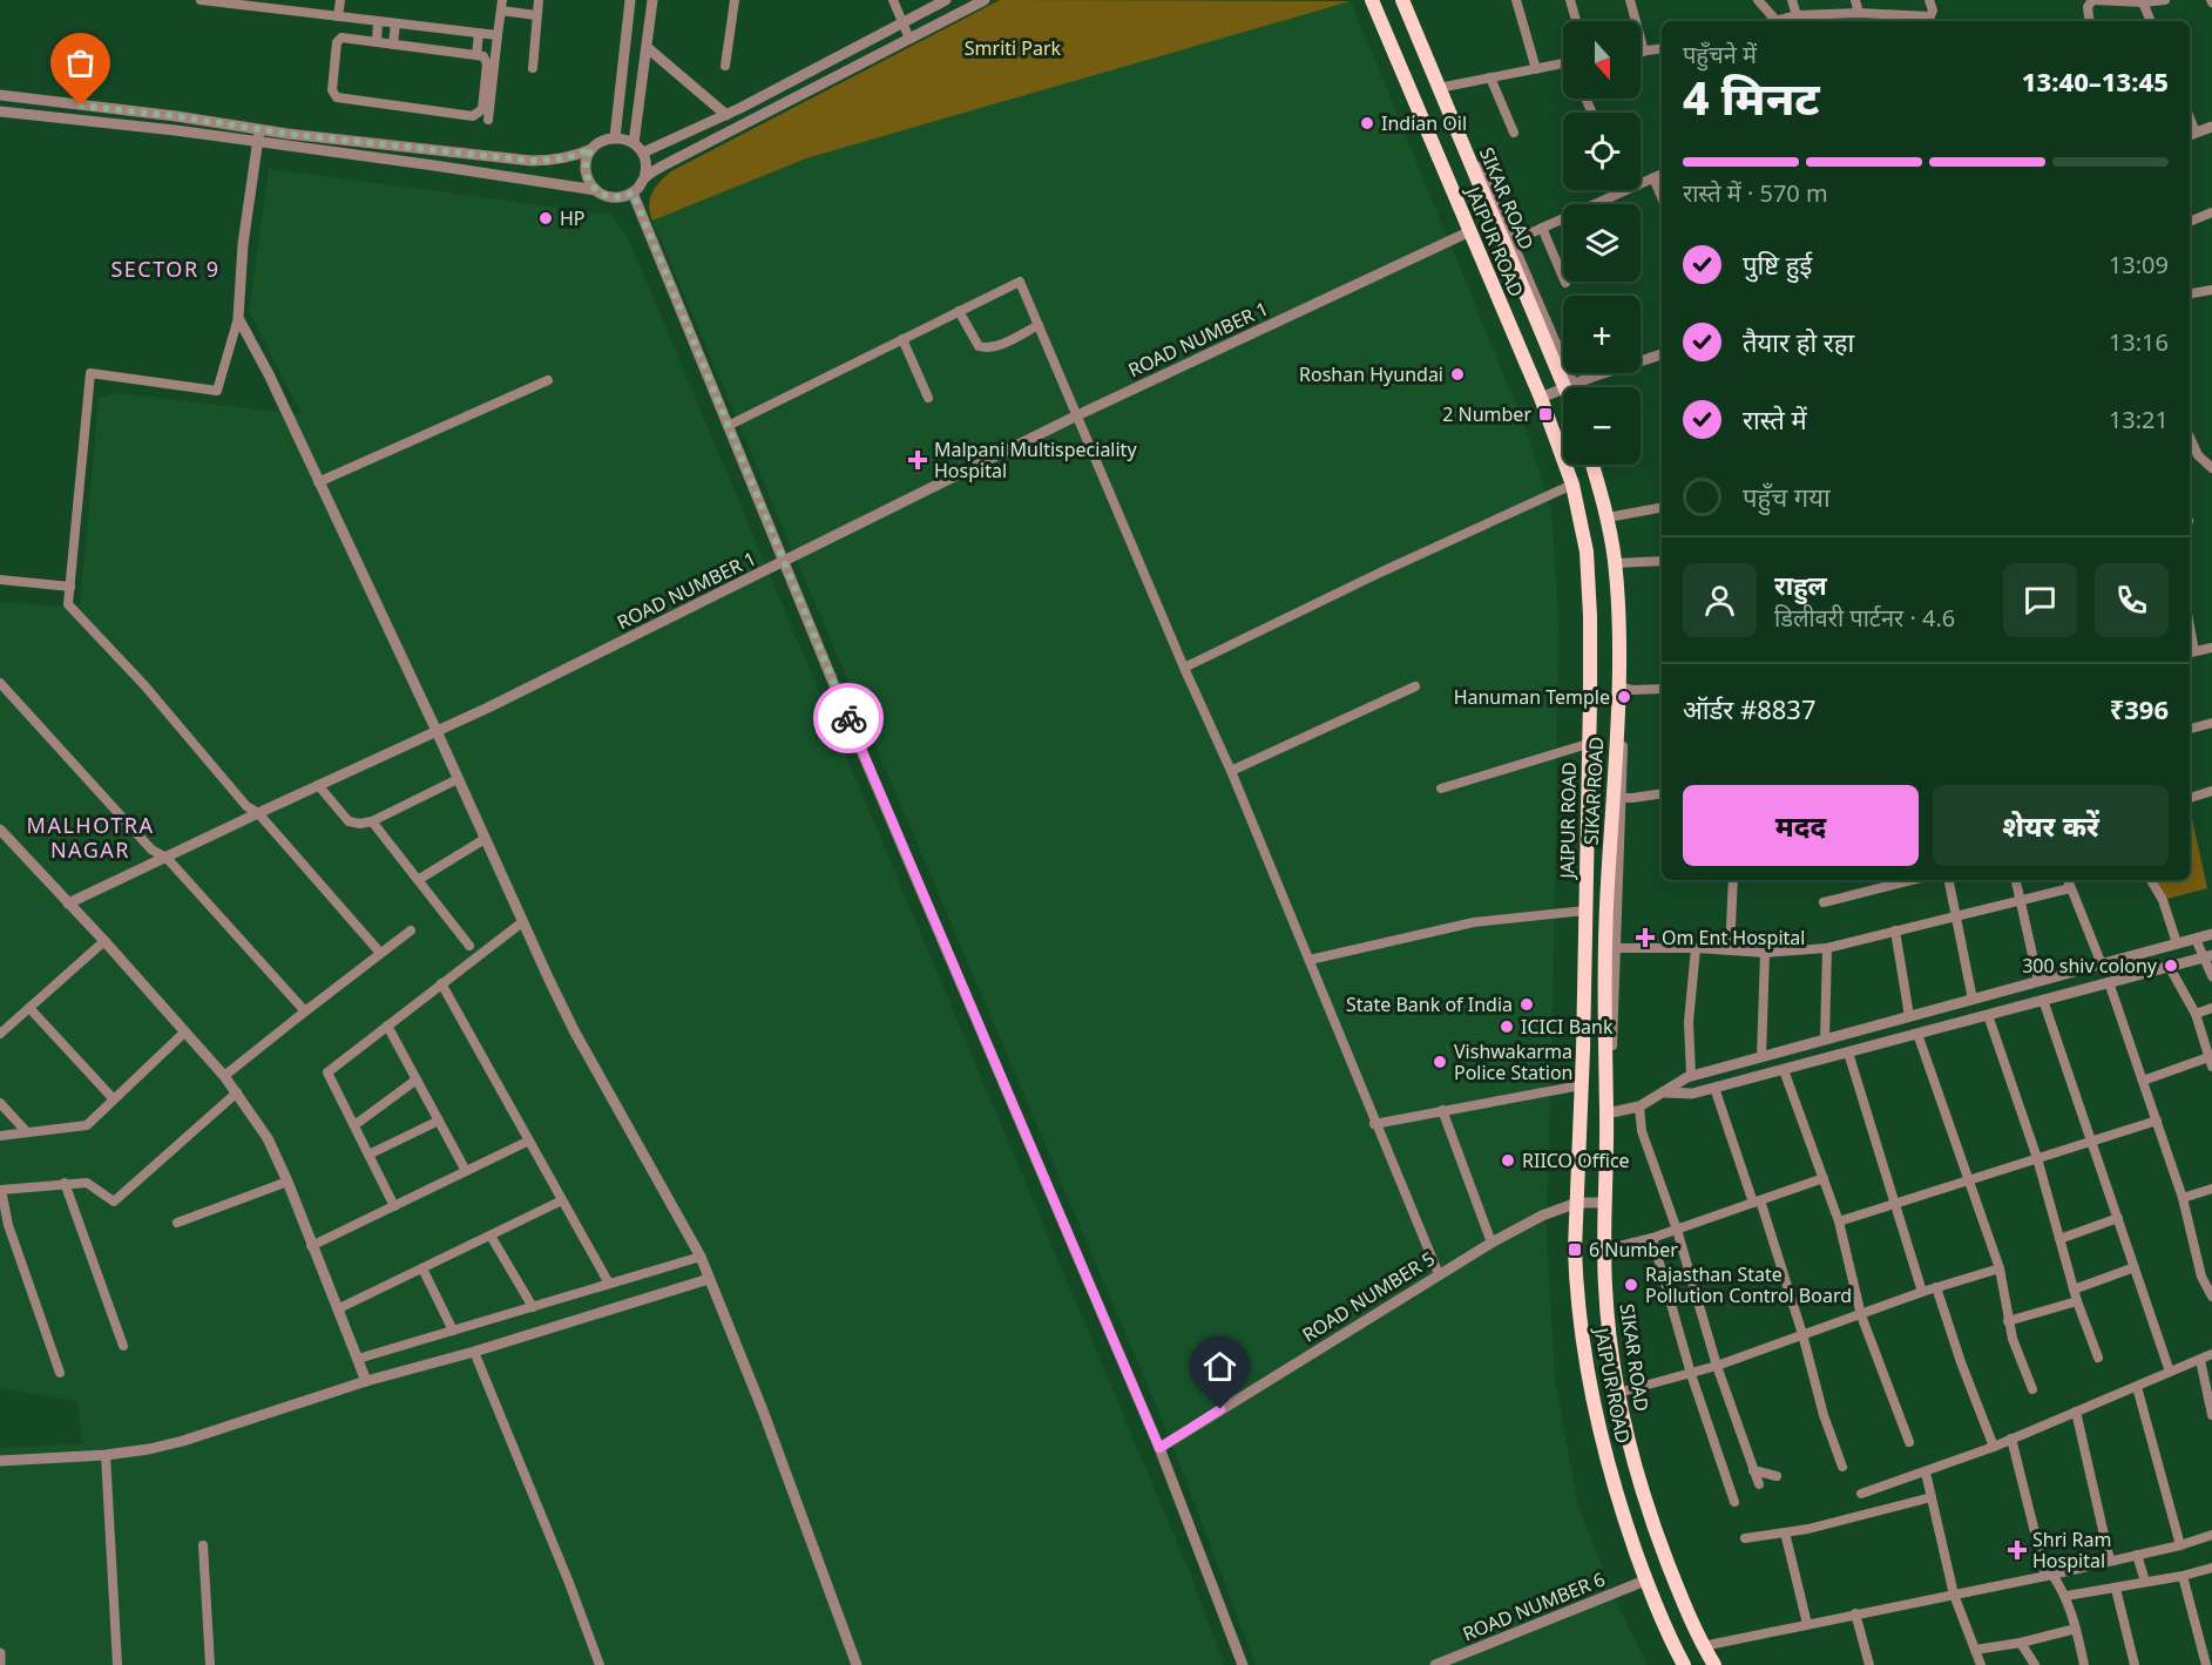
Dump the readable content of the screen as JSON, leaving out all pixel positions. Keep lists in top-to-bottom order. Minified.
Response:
{"streets":{"main road":["SIKAR ROAD","JAIPUR ROAD"],"street":["ROAD NUMBER 1","ROAD NUMBER 5","ROAD NUMBER 6"]},"crossings":[["SIKAR ROAD","ROAD NUMBER 5"],["JAIPUR ROAD","ROAD NUMBER 1"],["JAIPUR ROAD","ROAD NUMBER 5"],["JAIPUR ROAD","ROAD NUMBER 6"]],"districts":["SECTOR 9","MALHOTRA NAGAR"],"parks":["Smriti Park"],"places":{"other":["Indian Oil","HP","Roshan Hyundai","Hanuman Temple","300 shiv colony","State Bank of India","ICICI Bank","Vishwakarma Police Station","RIICO Office","Rajasthan State Pollution Control Board"],"transit":["2 Number","6 Number"],"health":["Malpani Multispeciality Hospital","Om Ent Hospital","Shri Ram Hospital"]},"north":"bottom","page":{"map_buttons":["+","−"],"heading":["4 मिनट","पहुँचने में","13:40–13:45"],"panel":["राहुल","डिलीवरी पार्टनर · 4.6","ऑर्डर #8837","₹396"],"bar":"रास्ते में · 570 m","list":[["पुष्टि हुई","13:09"],["तैयार हो रहा","13:16"],["रास्ते में","13:21"],"पहुँच गया"],"buttons":["मदद","शेयर करें"]}}
